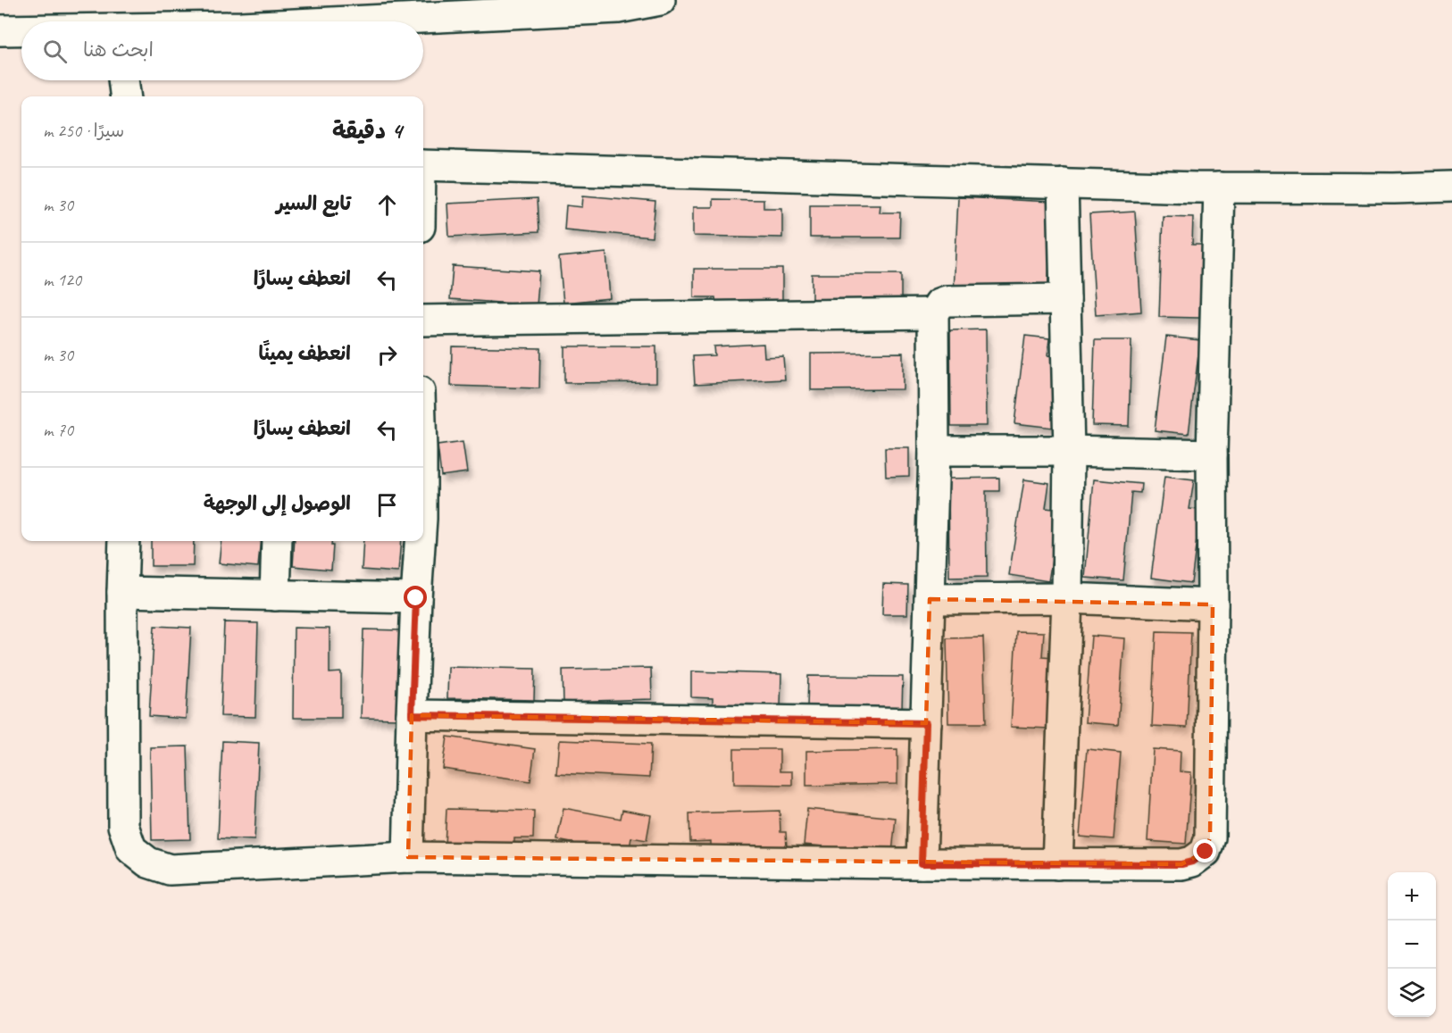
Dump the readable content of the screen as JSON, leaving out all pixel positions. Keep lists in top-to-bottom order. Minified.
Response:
{"page":{"search":"ابحث هنا","heading":["4 دقيقة","سيرًا · 250 m"],"list":[["تابع السير","30 m"],["انعطف يسارًا","120 m"],["انعطف يمينًا","30 m"],["انعطف يسارًا","70 m"],"الوصول إلى الوجهة"],"map_buttons":["+","−"]}}
